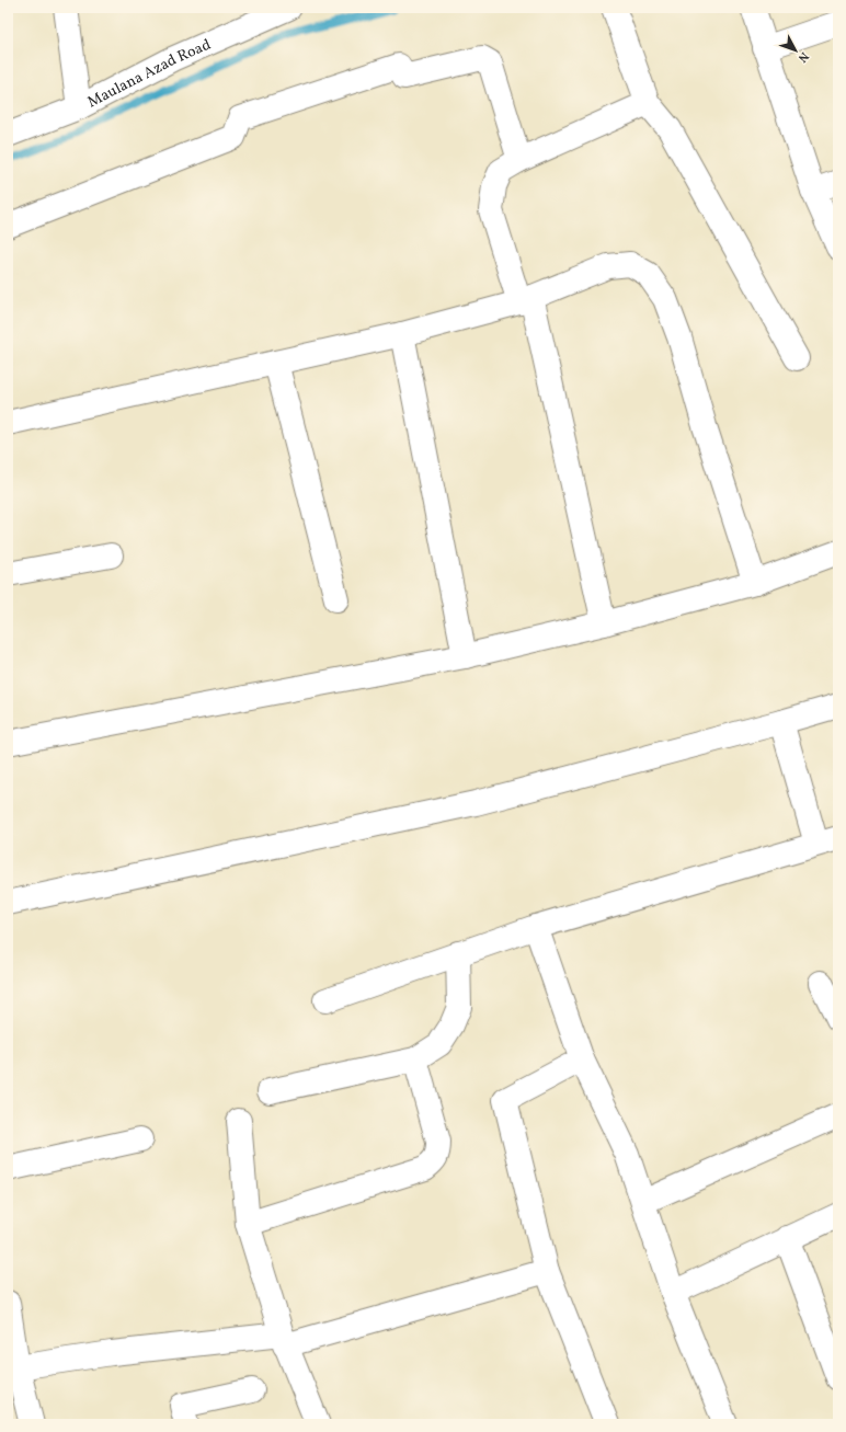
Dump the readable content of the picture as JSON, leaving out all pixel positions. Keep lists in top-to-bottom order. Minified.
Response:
{"streets":{"street":["Maulana Azad Road"]},"north":"bottom right"}
